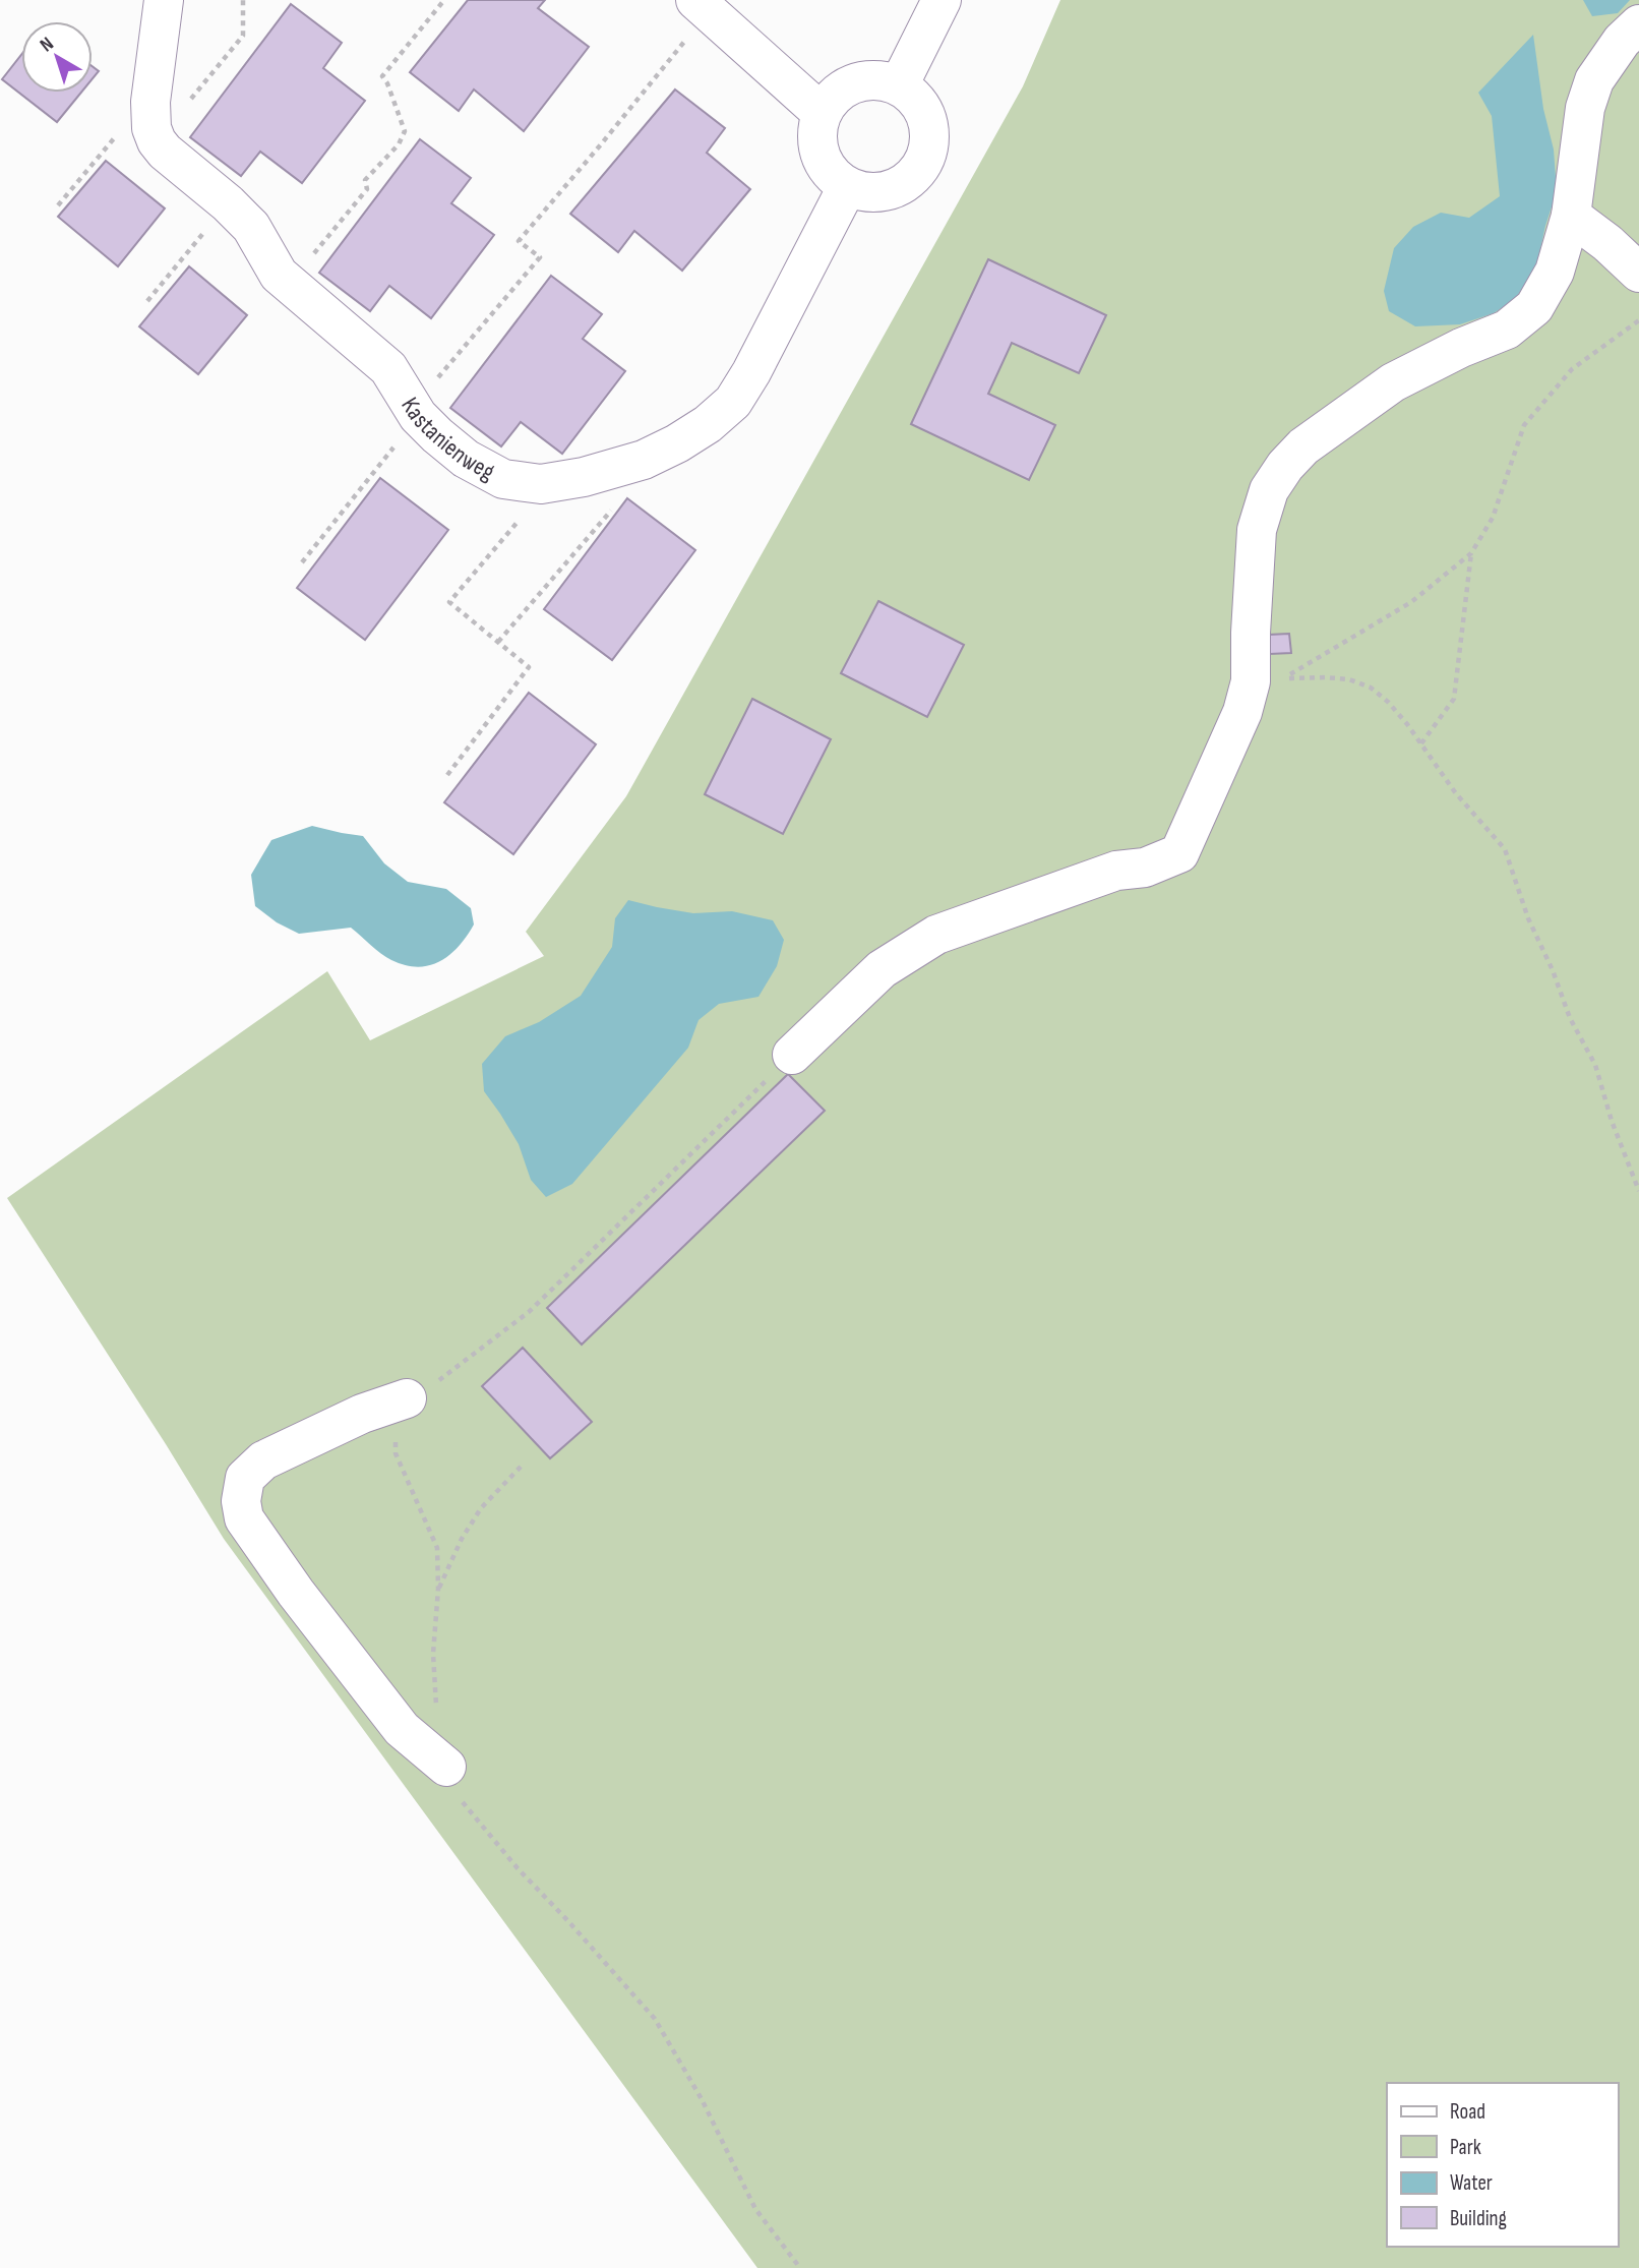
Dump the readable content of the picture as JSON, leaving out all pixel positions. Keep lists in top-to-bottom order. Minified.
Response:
{"streets":{"street":["Kastanienweg"]},"legend":["Road","Park","Water","Building"],"north":"top left"}
